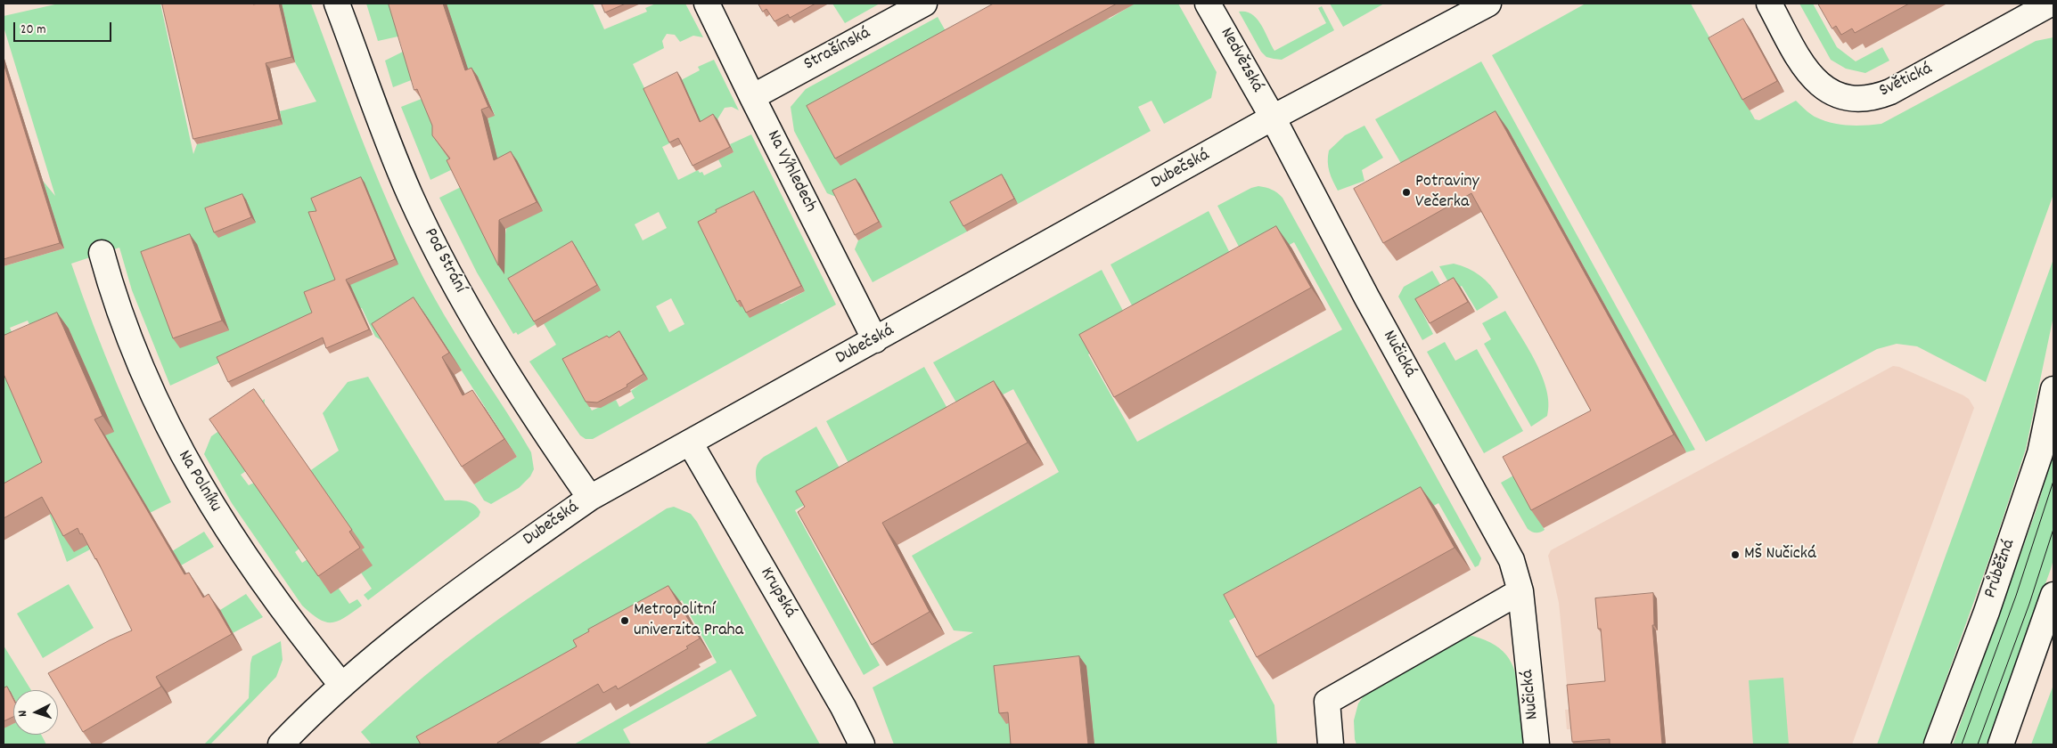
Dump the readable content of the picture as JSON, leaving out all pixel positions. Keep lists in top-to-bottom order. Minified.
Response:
{"streets":{"street":["Strašínská","Nedvězská","Světická","Dubečská","Na Výhledech","Pod Strání","Nučická","Na Polníku","Průběžná","Krupská"]},"crossings":[["Strašínská","Na Výhledech"],["Nedvězská","Dubečská"],["Nedvězská","Nučická"],["Dubečská","Na Výhledech"],["Dubečská","Pod Strání"],["Dubečská","Nučická"],["Dubečská","Na Polníku"],["Dubečská","Krupská"]],"places":["Potraviny Večerka","MŠ Nučická","Metropolitní univerzita Praha"],"scale_bar":"20 m","north":"left"}
